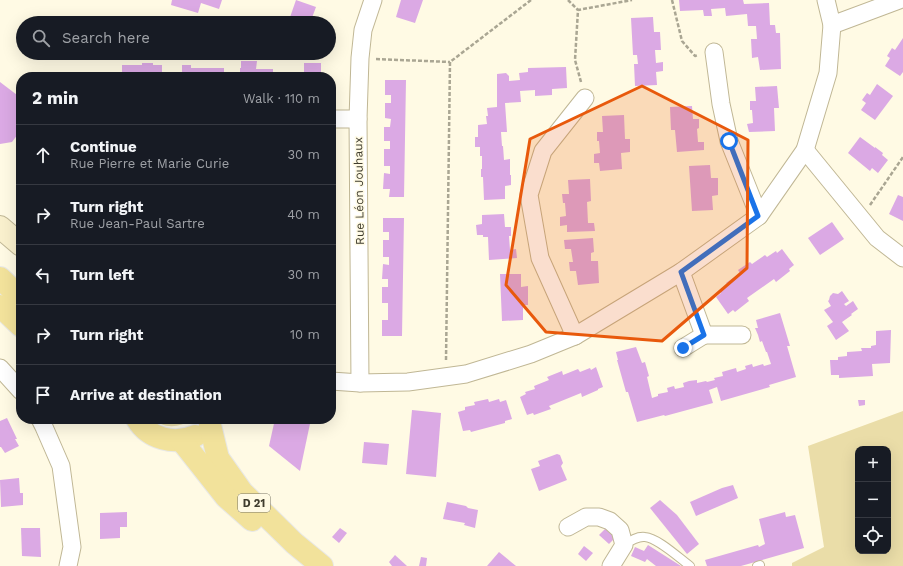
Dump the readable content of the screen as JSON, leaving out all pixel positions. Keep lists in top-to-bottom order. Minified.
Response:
{"streets":{"main road":["D 21"],"street":["Rue Léon Jouhaux"]},"page":{"search":"Search here","heading":["2 min","Walk · 110 m"],"list":[["Continue","Rue Pierre et Marie Curie","30 m"],["Turn right","Rue Jean-Paul Sartre","40 m"],["Turn left","30 m"],["Turn right","10 m"],"Arrive at destination"],"map_buttons":["+","−"]}}
